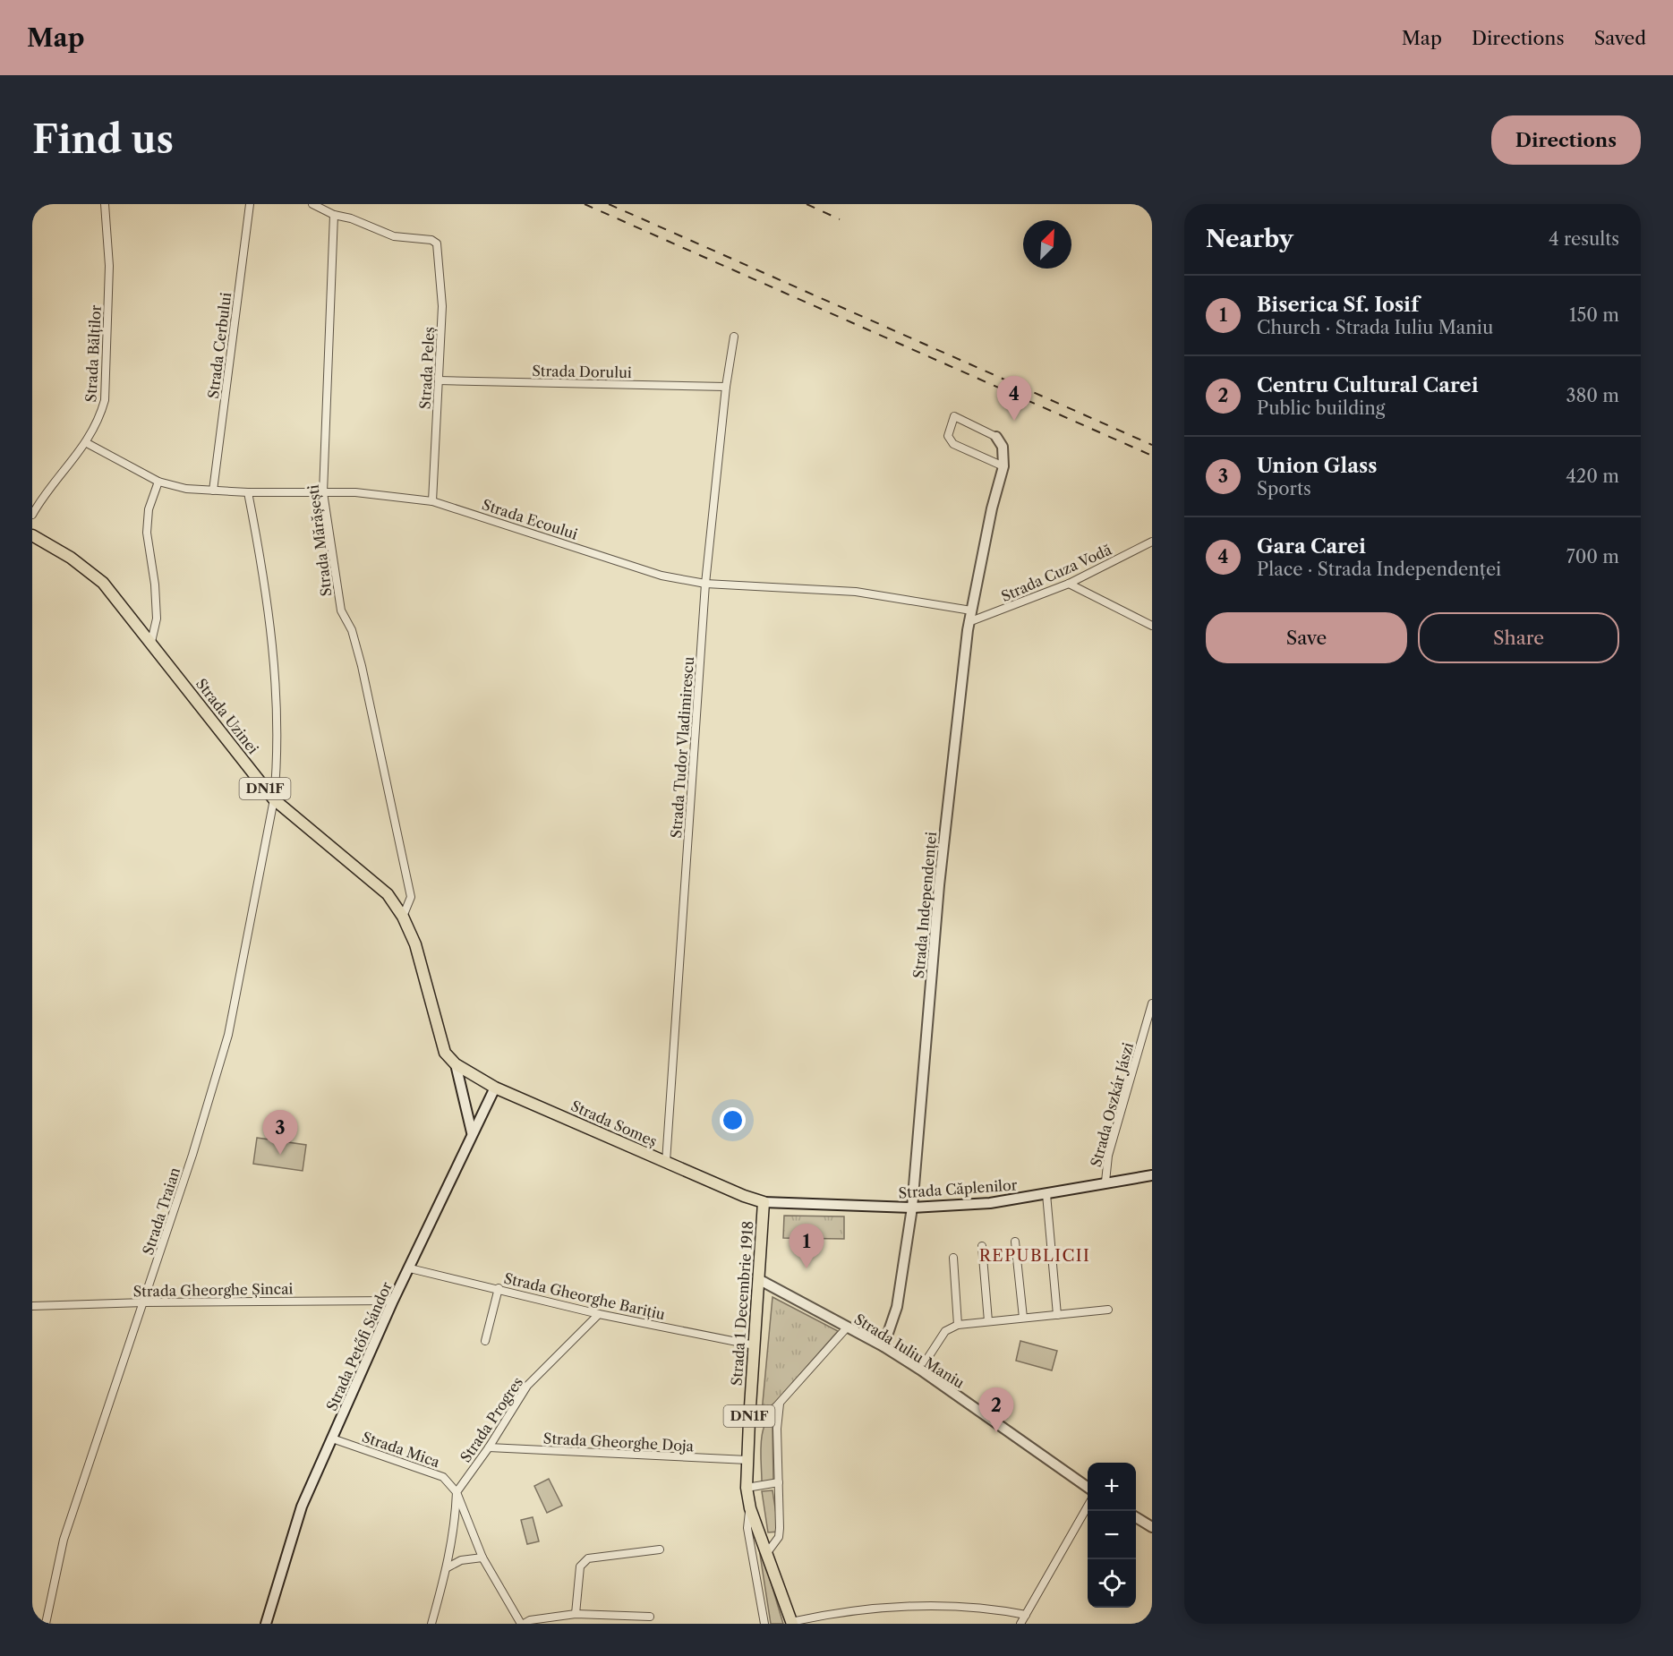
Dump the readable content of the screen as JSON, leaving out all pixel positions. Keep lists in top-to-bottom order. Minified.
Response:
{"streets":{"main road":["Strada Uzinei","DN1F","Strada Someș","Strada 1 Decembrie 1918"],"street":["Strada Cerbului","Strada Bălților","Strada Peleș","Strada Dorului","Strada Ecoului","Strada Mărășești","Strada Cuza Vodă","Strada Tudor Vladimirescu","Strada Independenței","Strada Oszkár Jászi","Strada Căplenilor","Strada Traian","Strada Gheorghe Șincai","Strada Gheorghe Barițiu","Strada Petőfi Sándor","Strada Iuliu Maniu","Strada Progres","Strada Gheorghe Doja","Strada Mica"]},"crossings":[["Strada Cerbului","Strada Ecoului"],["Strada Bălților","Strada Ecoului"],["Strada Peleș","Strada Dorului"],["Strada Peleș","Strada Ecoului"],["Strada Peleș","Strada Mărășești"],["Strada Dorului","Strada Tudor Vladimirescu"],["Strada Ecoului","Strada Mărășești"],["Strada Ecoului","Strada Tudor Vladimirescu"],["Strada Ecoului","Strada Independenței"],["Strada Ecoului","Strada Traian"],["Strada Mărășești","Strada Uzinei"],["Strada Cuza Vodă","Strada Independenței"],["Strada Uzinei","Strada Someș"],["Strada Uzinei","Strada Traian"],["Strada Tudor Vladimirescu","Strada Someș"],["Strada Independenței","Strada Căplenilor"],["Strada Independenței","Strada Iuliu Maniu"],["Strada Oszkár Jászi","Strada Căplenilor"],["Strada Someș","Strada Căplenilor"],["Strada Someș","Strada 1 Decembrie 1918"],["Strada Someș","Strada Petőfi Sándor"],["Strada Căplenilor","Strada 1 Decembrie 1918"],["Strada Traian","Strada Gheorghe Șincai"],["Strada Gheorghe Șincai","Strada Petőfi Sándor"],["Strada Gheorghe Barițiu","Strada 1 Decembrie 1918"],["Strada Gheorghe Barițiu","Strada Petőfi Sándor"],["Strada Gheorghe Barițiu","Strada Progres"],["Strada 1 Decembrie 1918","Strada Iuliu Maniu"],["Strada 1 Decembrie 1918","Strada Gheorghe Doja"],["Strada Petőfi Sándor","Strada Mica"],["Strada Progres","Strada Gheorghe Doja"],["Strada Progres","Strada Mica"]],"districts":["REPUBLICII"],"north":"top right","page":{"header":"Map","nav":["Map","Directions","Saved"],"buttons":["Directions",["Save","Share"]],"title":"Find us","heading":["Nearby","4 results"],"list":[{"mark":"1","name":"Biserica Sf. Iosif","note":"Church · Strada Iuliu Maniu","value":"150 m"},{"mark":"2","name":"Centru Cultural Carei","note":"Public building","value":"380 m"},{"mark":"3","name":"Union Glass","note":"Sports","value":"420 m"},{"mark":"4","name":"Gara Carei","note":"Place · Strada Independenței","value":"700 m"}],"pins":["4","3","1","2"],"map_buttons":["+","−"]}}
